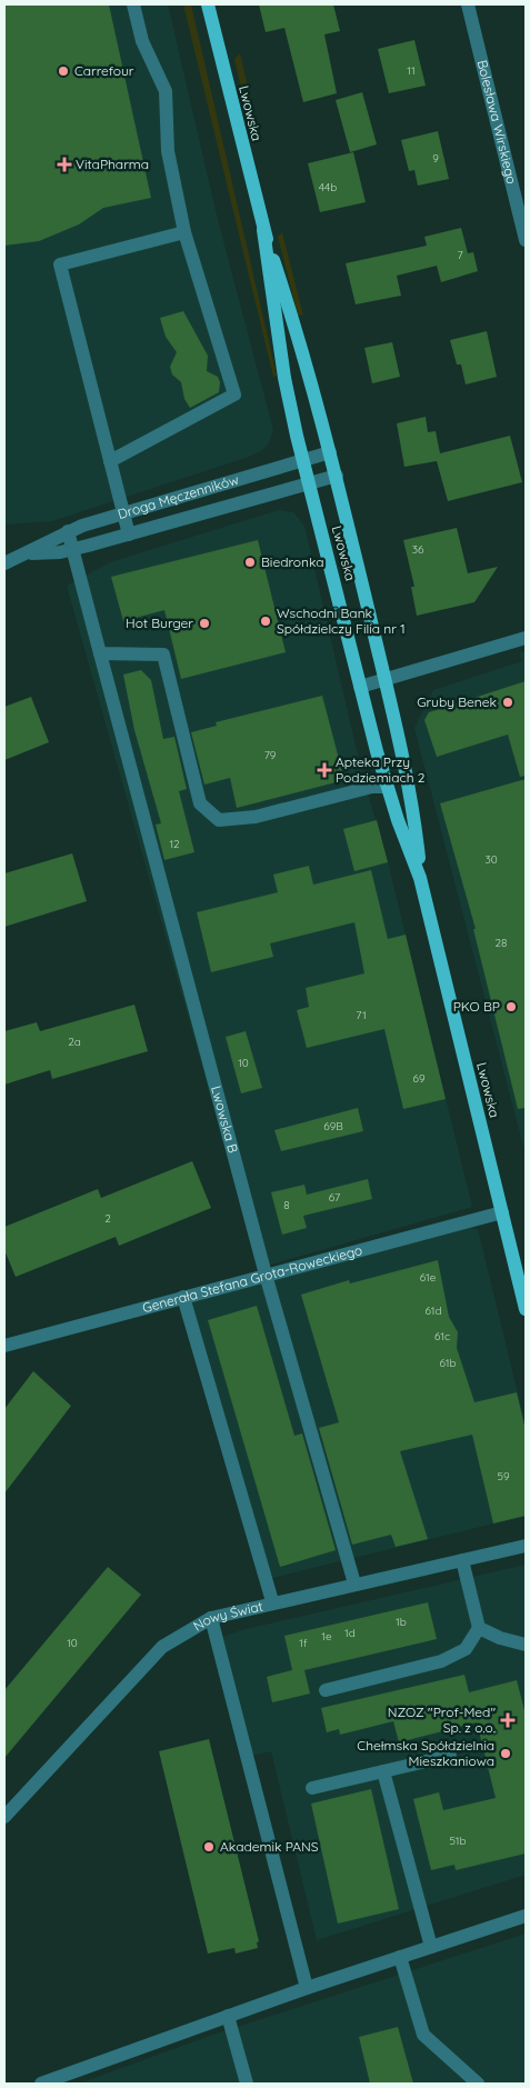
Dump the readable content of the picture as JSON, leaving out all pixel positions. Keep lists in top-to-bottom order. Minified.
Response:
{"streets":{"main road":["Lwowska"],"street":["Bolesława Wirskiego","Droga Męczenników","Lwowska B","Generała Stefana Grota-Roweckiego","Nowy Świat"]},"crossings":[["Lwowska","Droga Męczenników"],["Lwowska","Generała Stefana Grota-Roweckiego"],["Droga Męczenników","Lwowska B"],["Lwowska B","Generała Stefana Grota-Roweckiego"],["Lwowska B","Nowy Świat"]],"places":{"other":["Carrefour","Biedronka","Wschodni Bank Spółdzielczy Filia nr 1","Hot Burger","Gruby Benek","PKO BP","Chełmska Spółdzielnia Mieszkaniowa","Akademik PANS"],"health":["VitaPharma","Apteka Przy Podziemiach 2","NZOZ \"Prof-Med\" Sp. z o.o."]},"house_numbers":["11","9","44b","7","36","79","12","30","28","71","2a","10","69","69B","67","8","2","61e","61d","61c","61b","59","1b","1d","1e","10","1f","51b"]}
